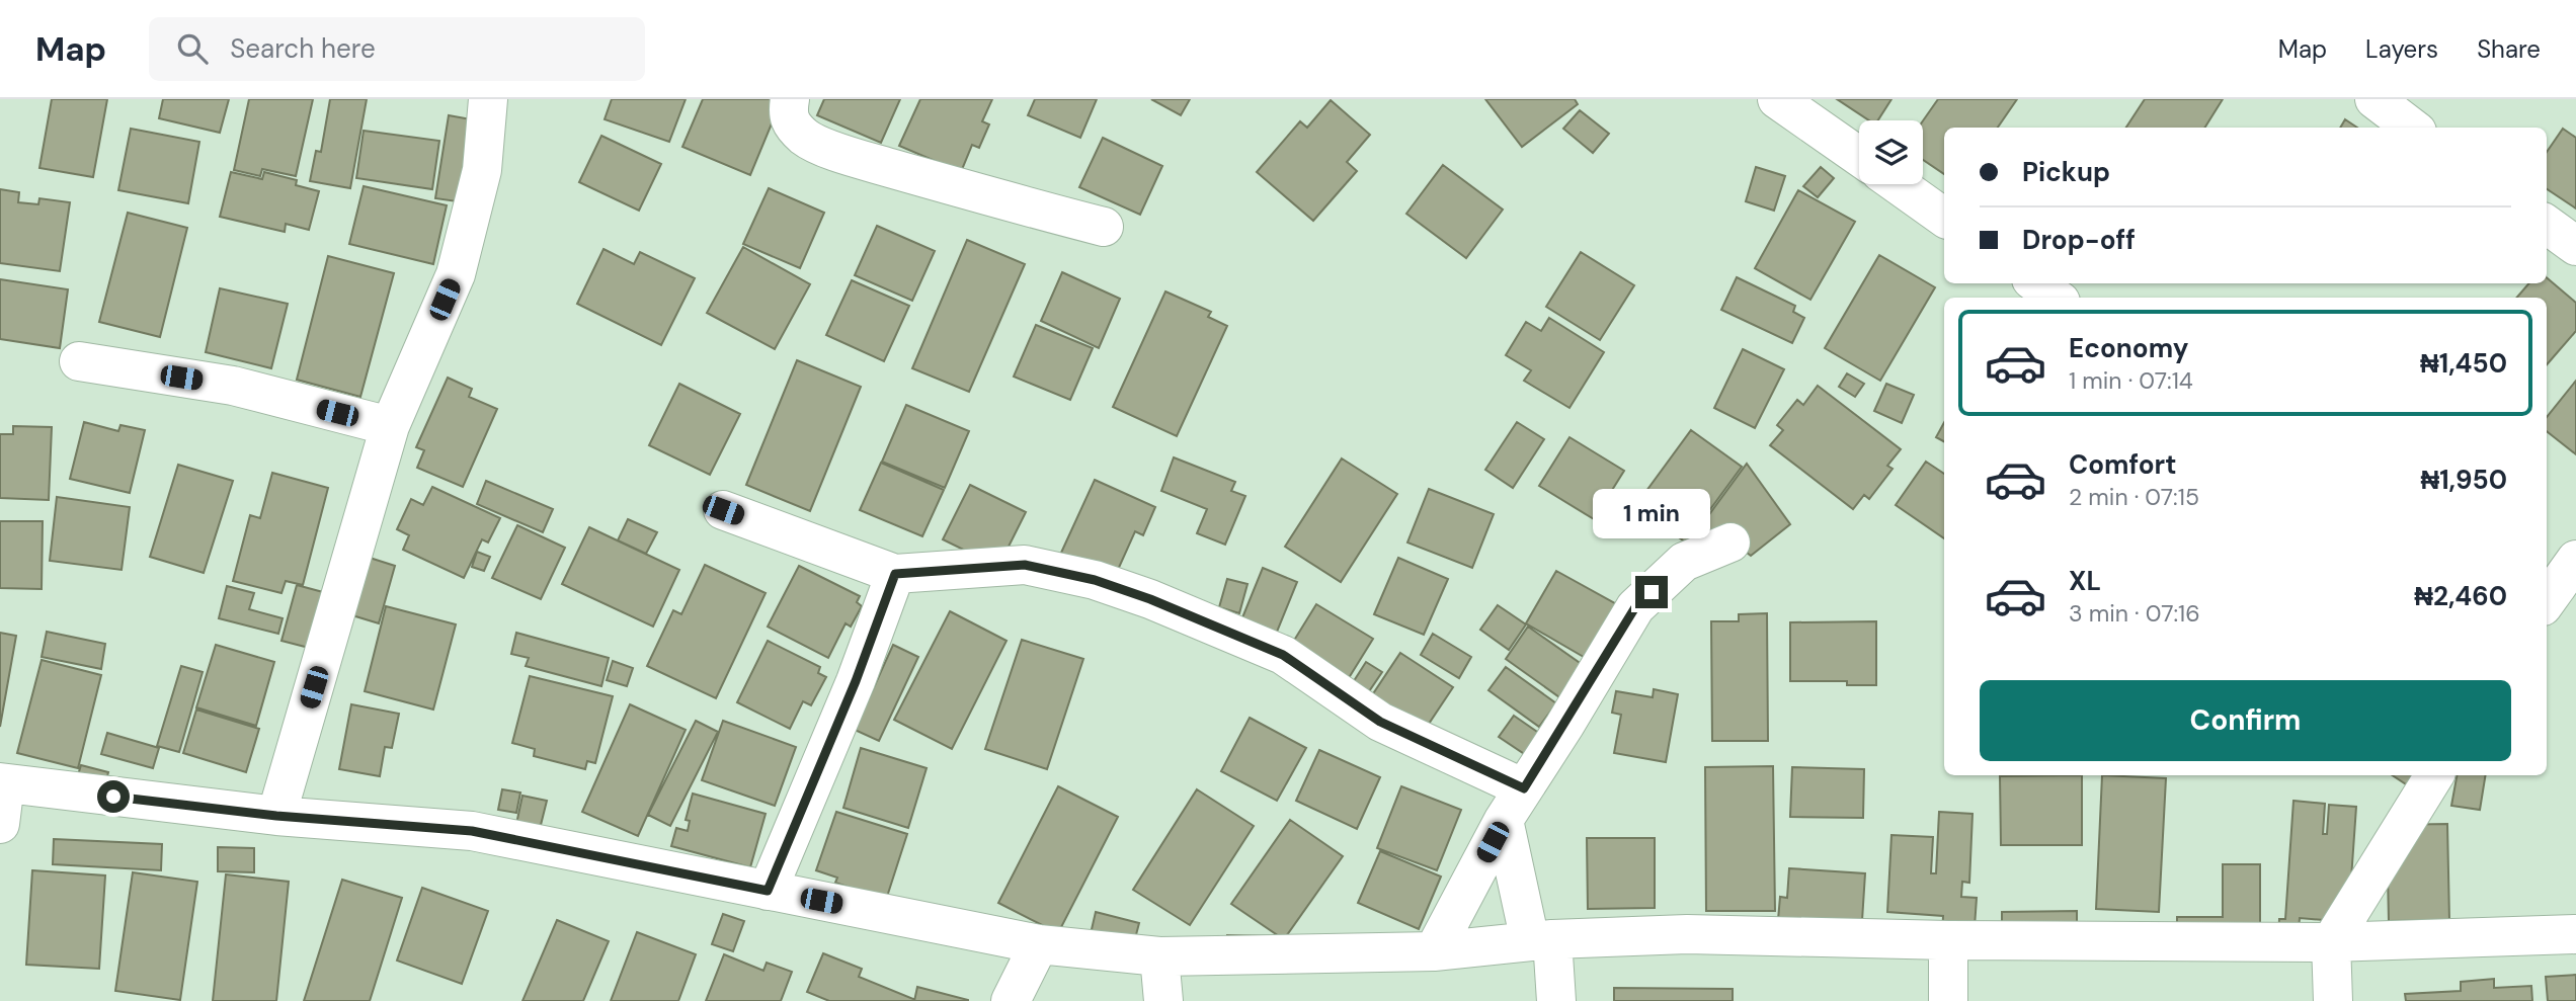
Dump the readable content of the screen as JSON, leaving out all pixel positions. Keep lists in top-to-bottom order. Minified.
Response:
{"page":{"header":"Map","search":"Search here","nav":["Map","Layers","Share"],"banner":["Pickup","Drop-off"],"list":[{"name":"Economy","note":"1 min · 07:14","value":"₦1,450"},{"name":"Comfort","note":"2 min · 07:15","value":"₦1,950"},{"name":"XL","note":"3 min · 07:16","value":"₦2,460"}],"bubble":"1 min","buttons":"Confirm"}}
